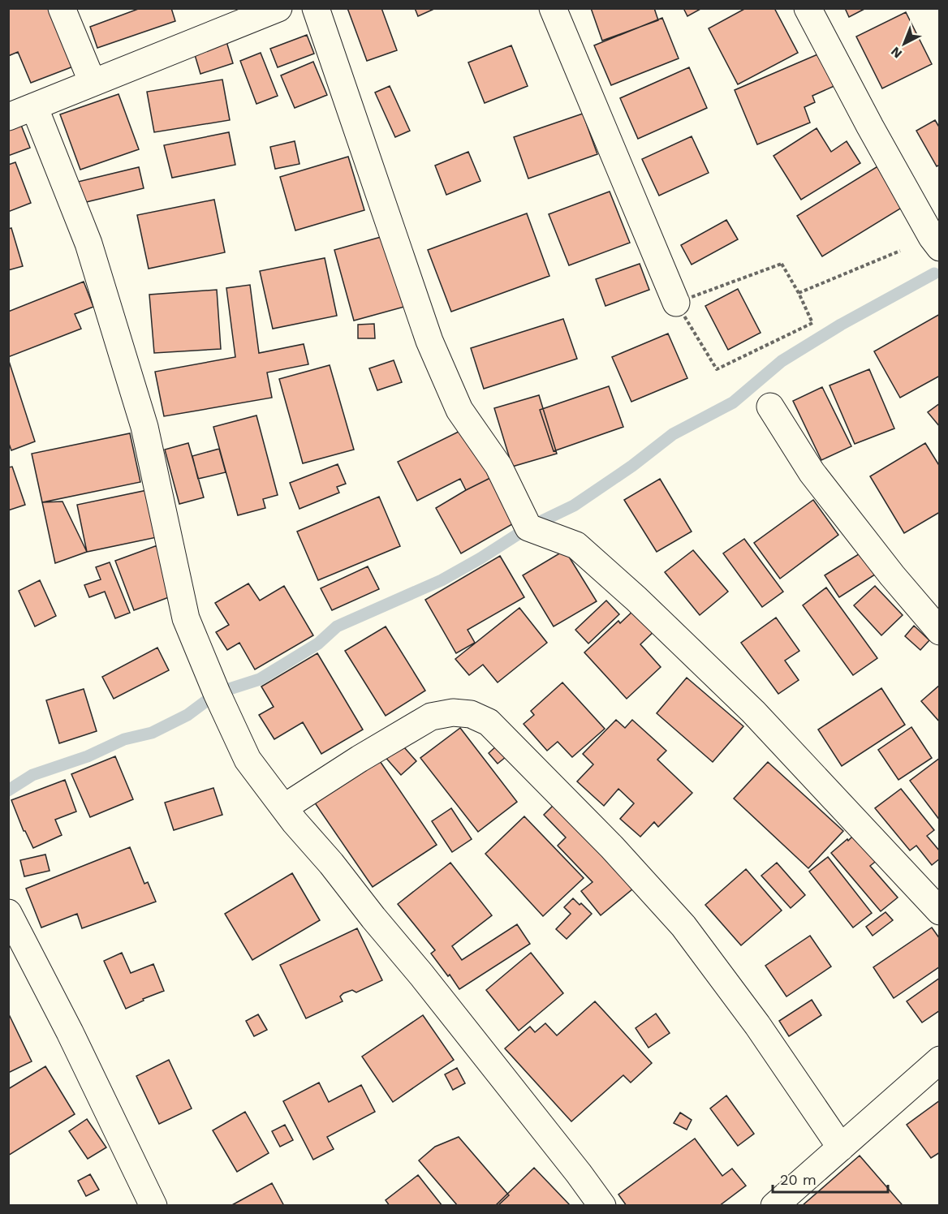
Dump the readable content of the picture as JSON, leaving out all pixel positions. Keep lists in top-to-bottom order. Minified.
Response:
{"scale_bar":"20 m","north":"bottom left"}
